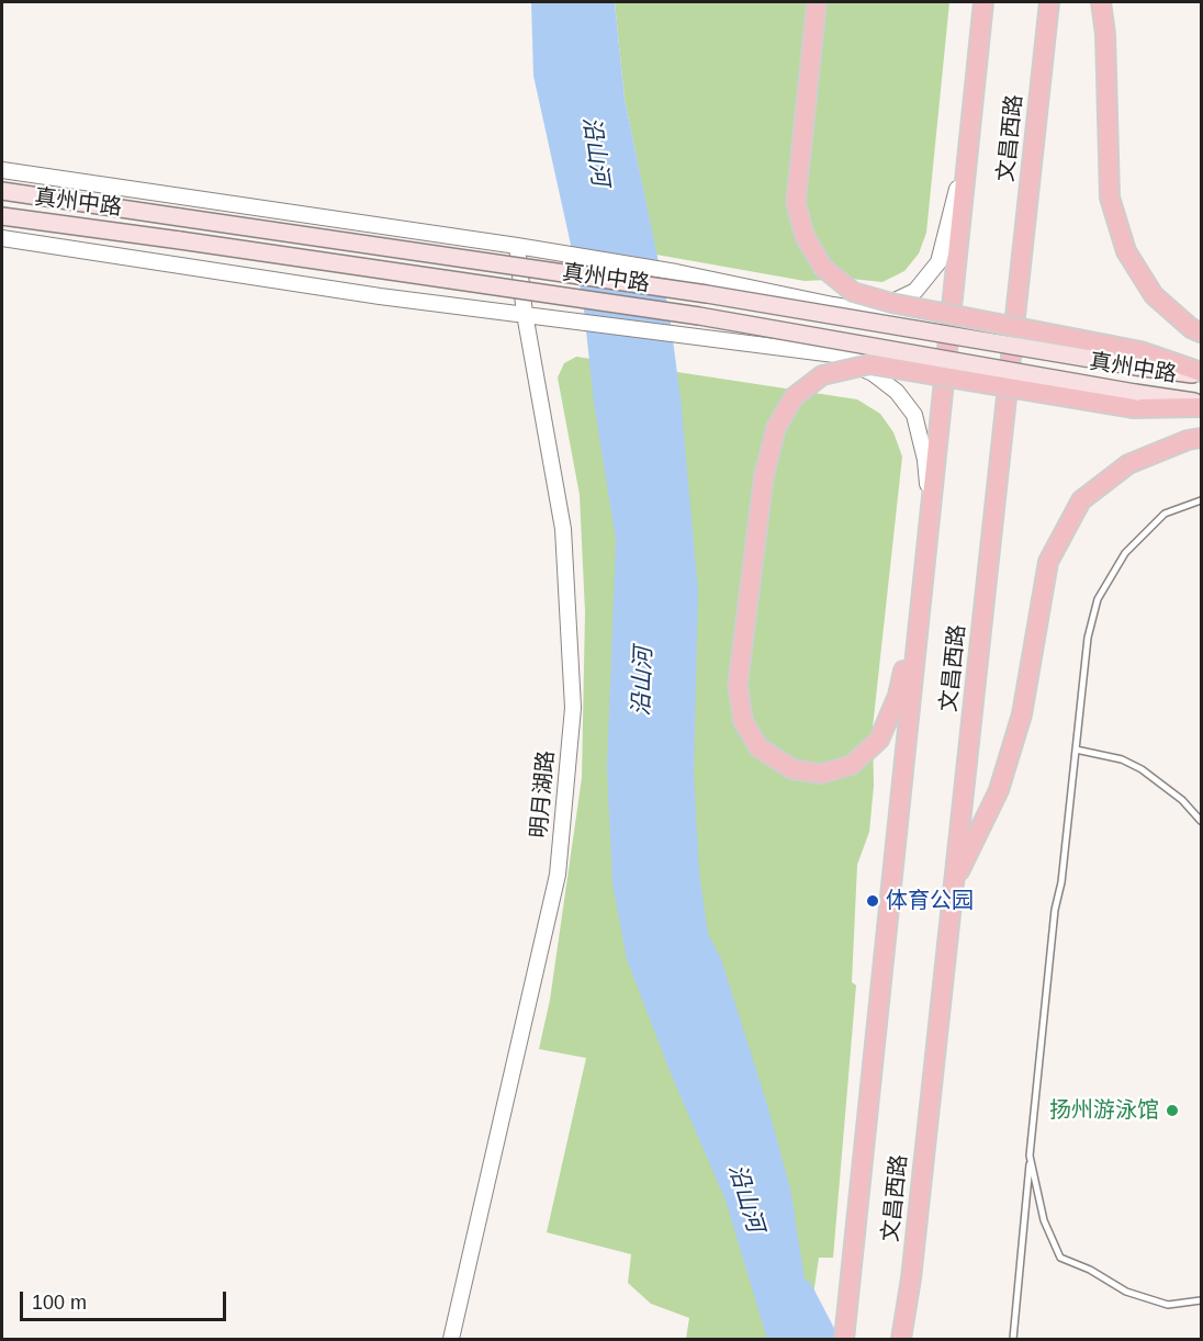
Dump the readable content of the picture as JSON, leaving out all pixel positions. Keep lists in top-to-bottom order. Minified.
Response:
{"streets":{"main road":["文昌西路","真州中路"],"street":["明月湖路"]},"crossings":[["文昌西路","真州中路"],["真州中路","明月湖路"]],"water":["沿山河"],"places":["体育公园","扬州游泳馆"],"scale_bar":"100 m"}
